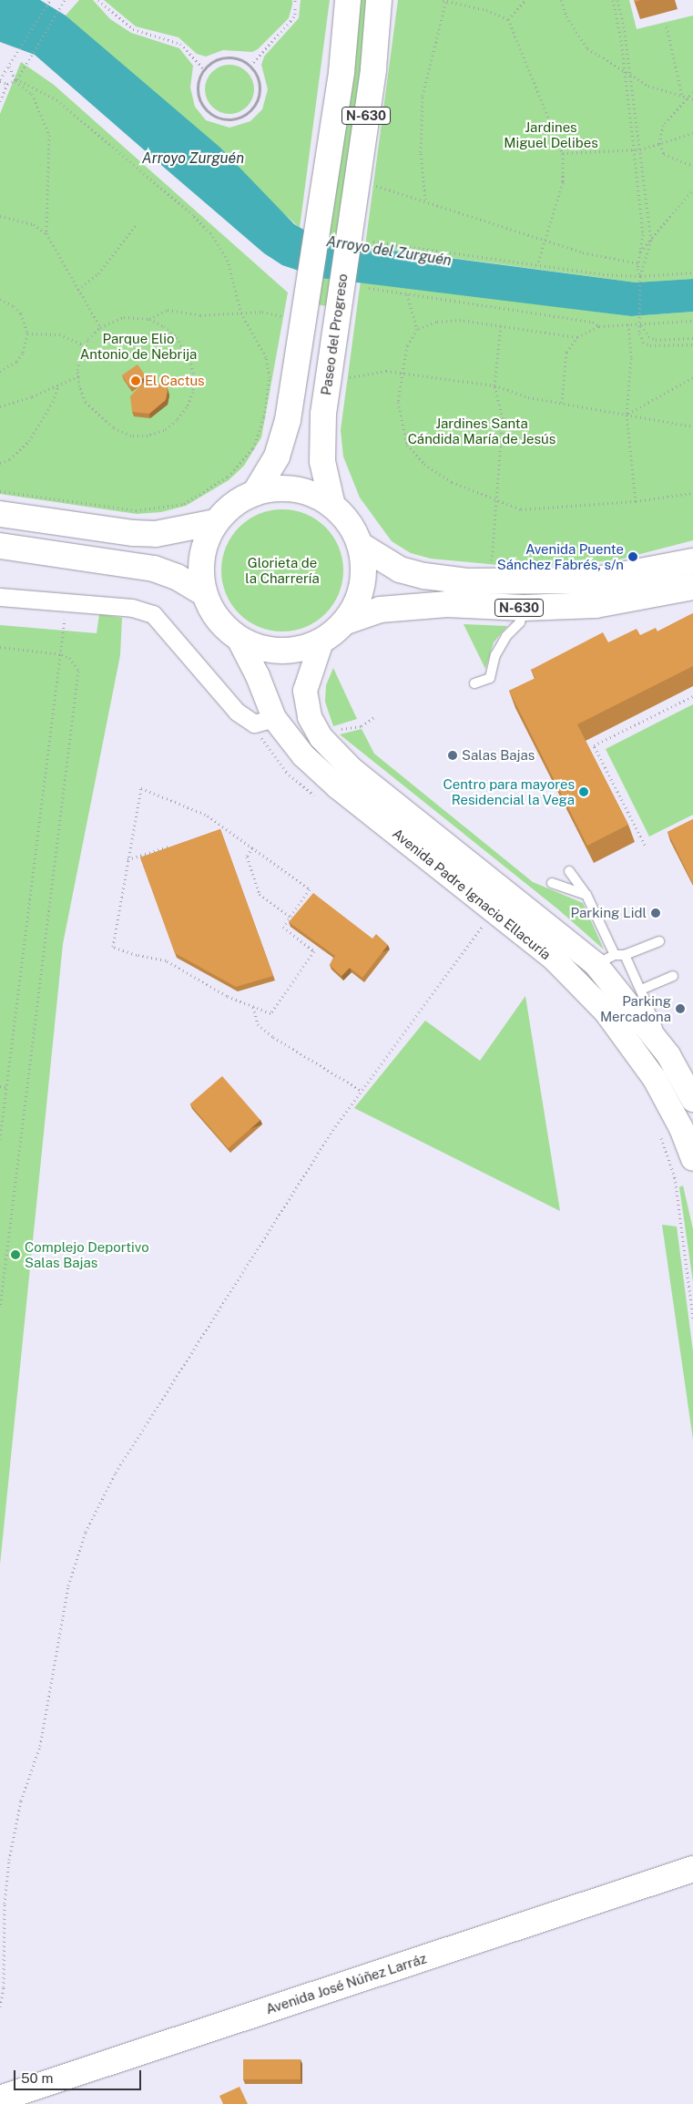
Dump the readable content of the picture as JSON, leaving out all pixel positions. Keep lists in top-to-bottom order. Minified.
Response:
{"streets":{"main road":["N-630","Paseo del Progreso","Avenida Padre Ignacio Ellacuría","Avenida José Núñez Larráz"]},"crossings":[["N-630","Paseo del Progreso"],["N-630","Avenida Padre Ignacio Ellacuría"],["Paseo del Progreso","Avenida Padre Ignacio Ellacuría"]],"water":["Arroyo Zurguén","Arroyo del Zurguén"],"parks":["Jardines Miguel Delibes","Parque Elio Antonio de Nebrija","Jardines Santa Cándida María de Jesús","Glorieta de la Charrería"],"places":["El Cactus","Avenida Puente Sánchez Fabrés, s/n","Salas Bajas","Centro para mayores Residencial la Vega","Parking Lidl","Parking Mercadona","Complejo Deportivo Salas Bajas"],"scale_bar":"50 m"}
